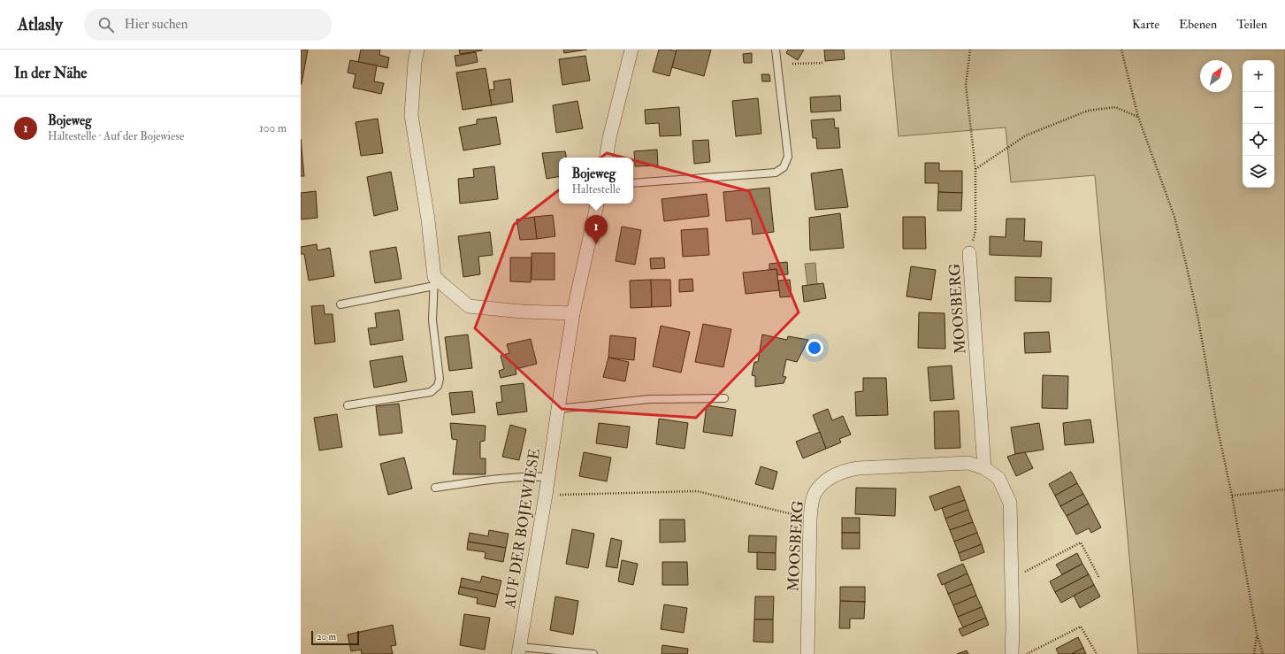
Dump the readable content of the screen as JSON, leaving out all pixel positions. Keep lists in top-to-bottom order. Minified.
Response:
{"streets":{"street":["MOOSBERG","AUF DER BOJEWIESE"]},"scale_bar":"20 m","north":"top right","page":{"header":"Atlasly","search":"Hier suchen","nav":["Karte","Ebenen","Teilen"],"heading":"In der Nähe","map_buttons":["+","−"],"list":[{"mark":"1","name":"Bojeweg","note":"Haltestelle · Auf der Bojewiese","value":"100 m"}],"popup":["Bojeweg","Haltestelle"],"pins":"1","scale":"20 m"}}
